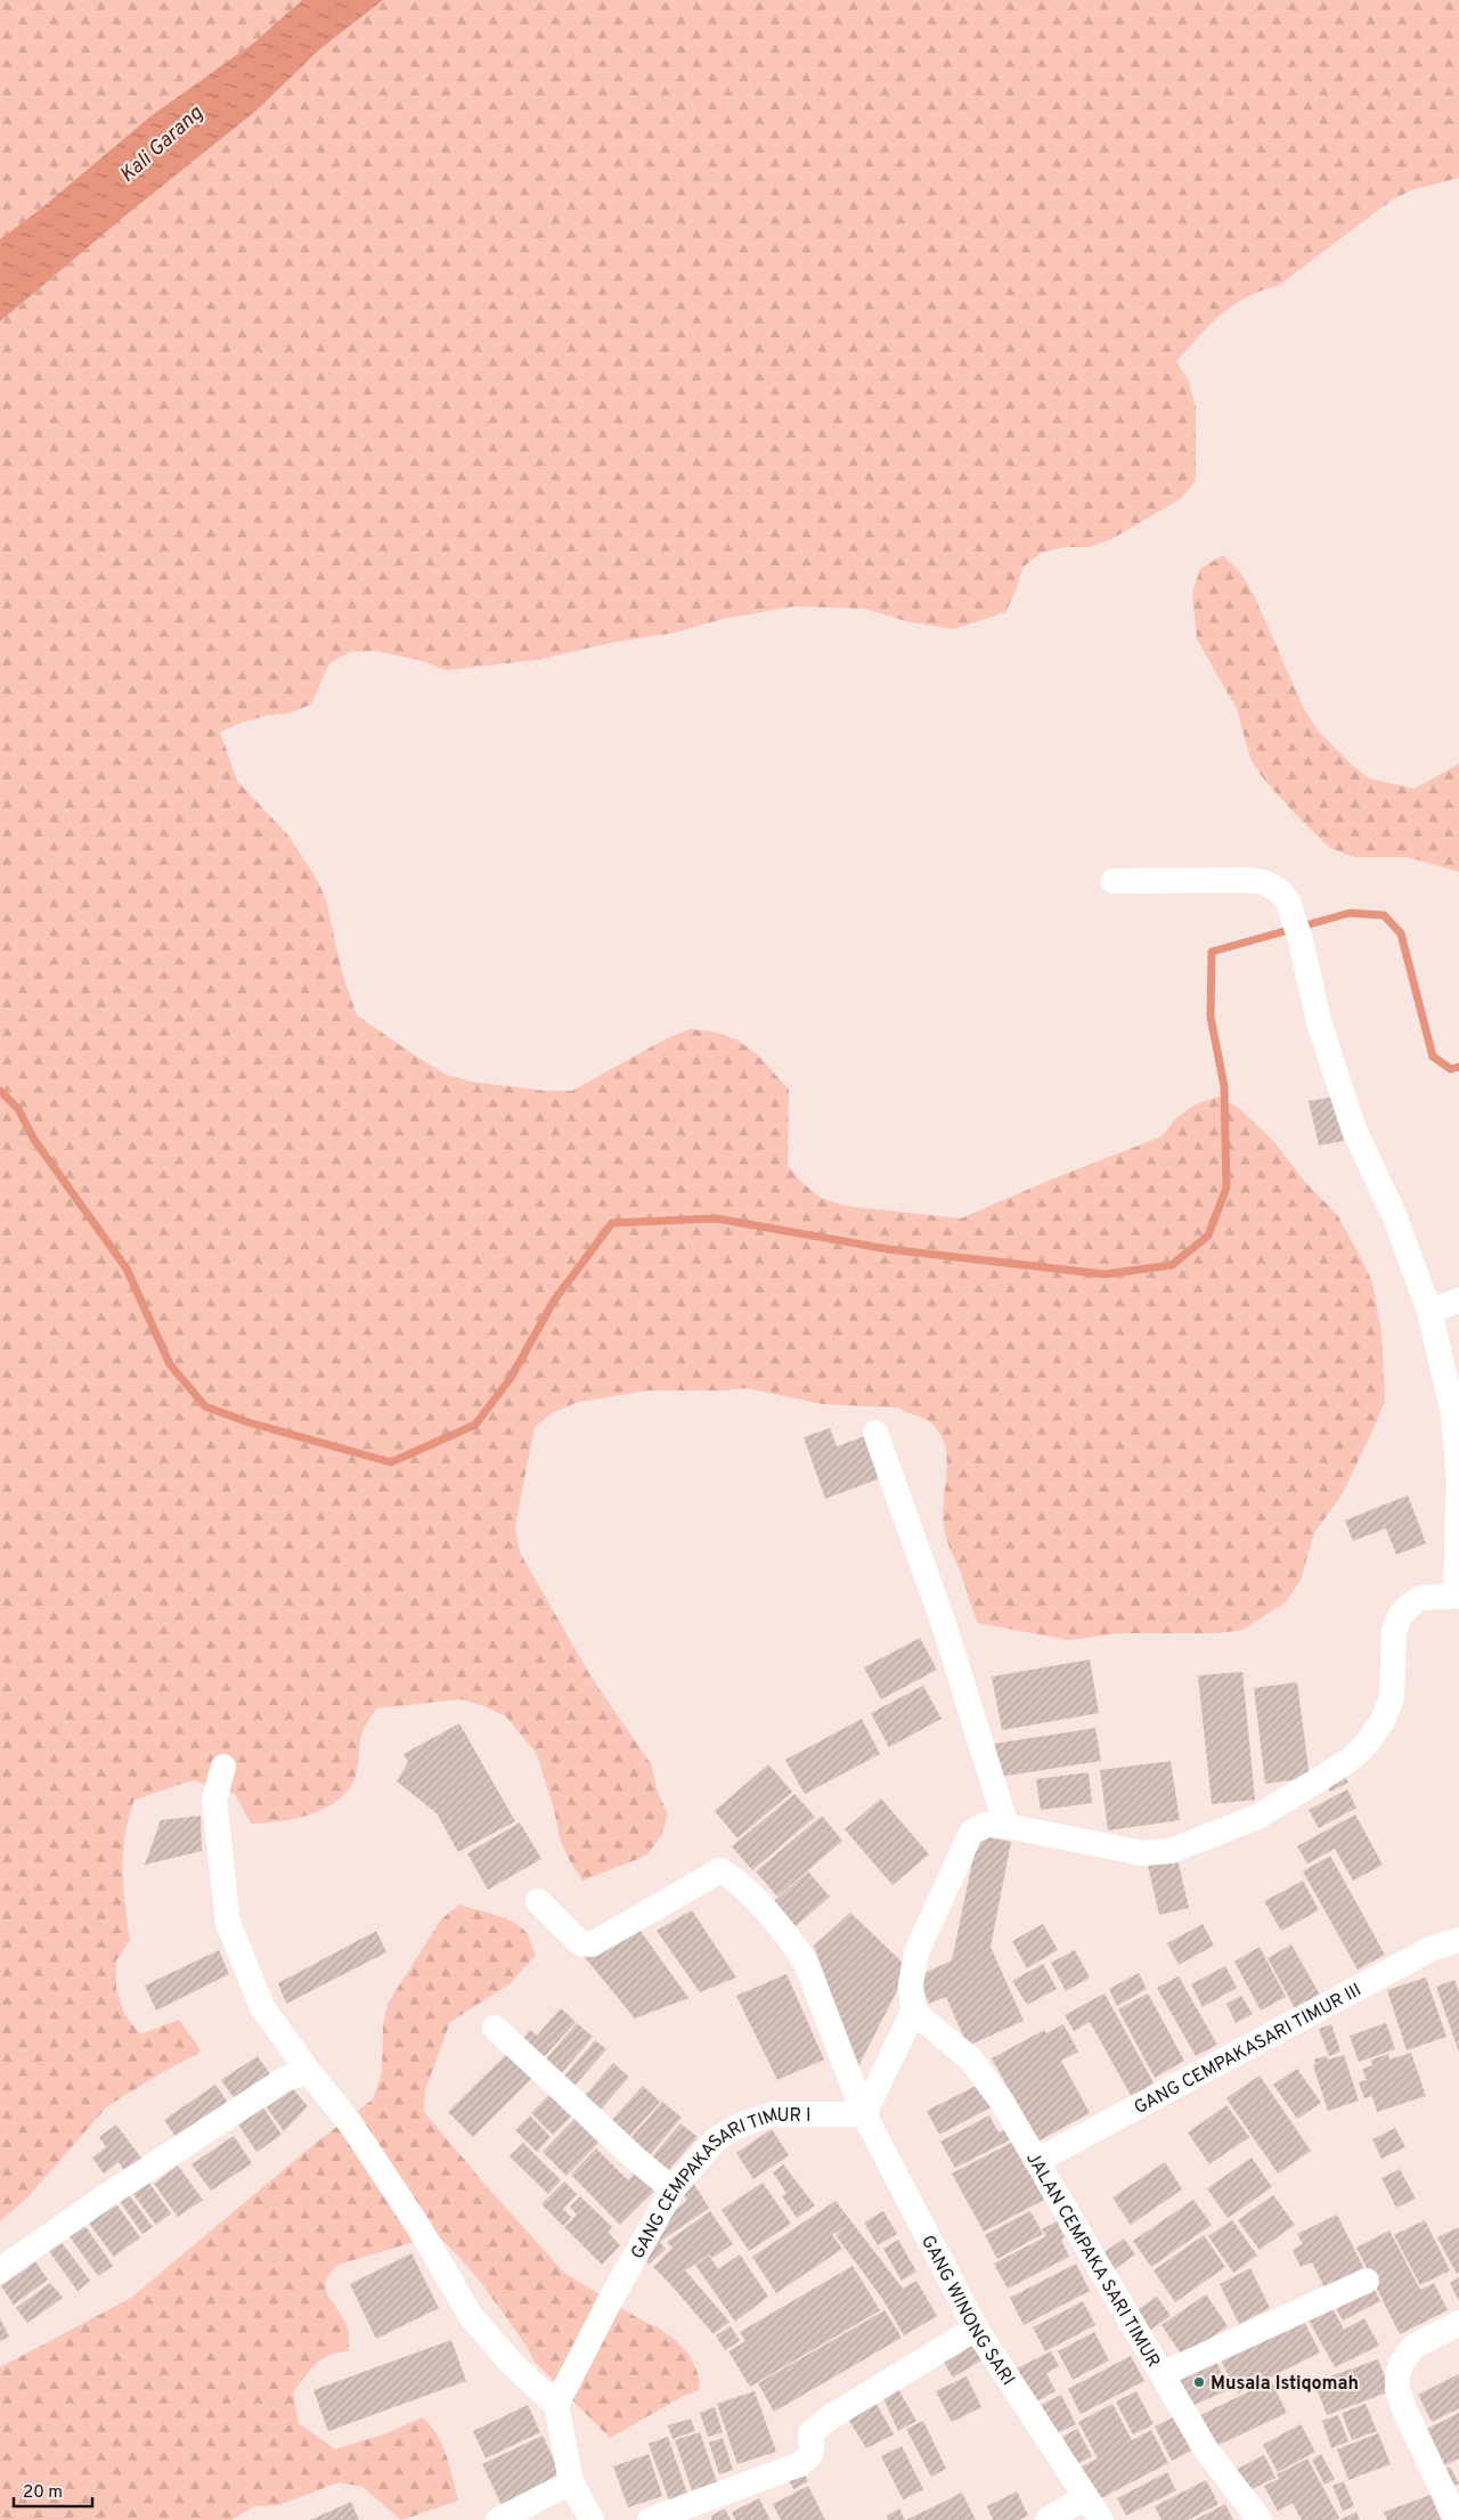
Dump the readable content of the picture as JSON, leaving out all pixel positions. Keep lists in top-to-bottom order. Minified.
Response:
{"streets":{"street":["GANG CEMPAKASARI TIMUR III","GANG CEMPAKASARI TIMUR I","JALAN CEMPAKA SARI TIMUR","GANG WINONG SARI"]},"crossings":[["GANG CEMPAKASARI TIMUR III","JALAN CEMPAKA SARI TIMUR"],["GANG CEMPAKASARI TIMUR I","GANG WINONG SARI"]],"water":["Kali Garang"],"places":["Musala Istiqomah"],"scale_bar":"20 m"}
